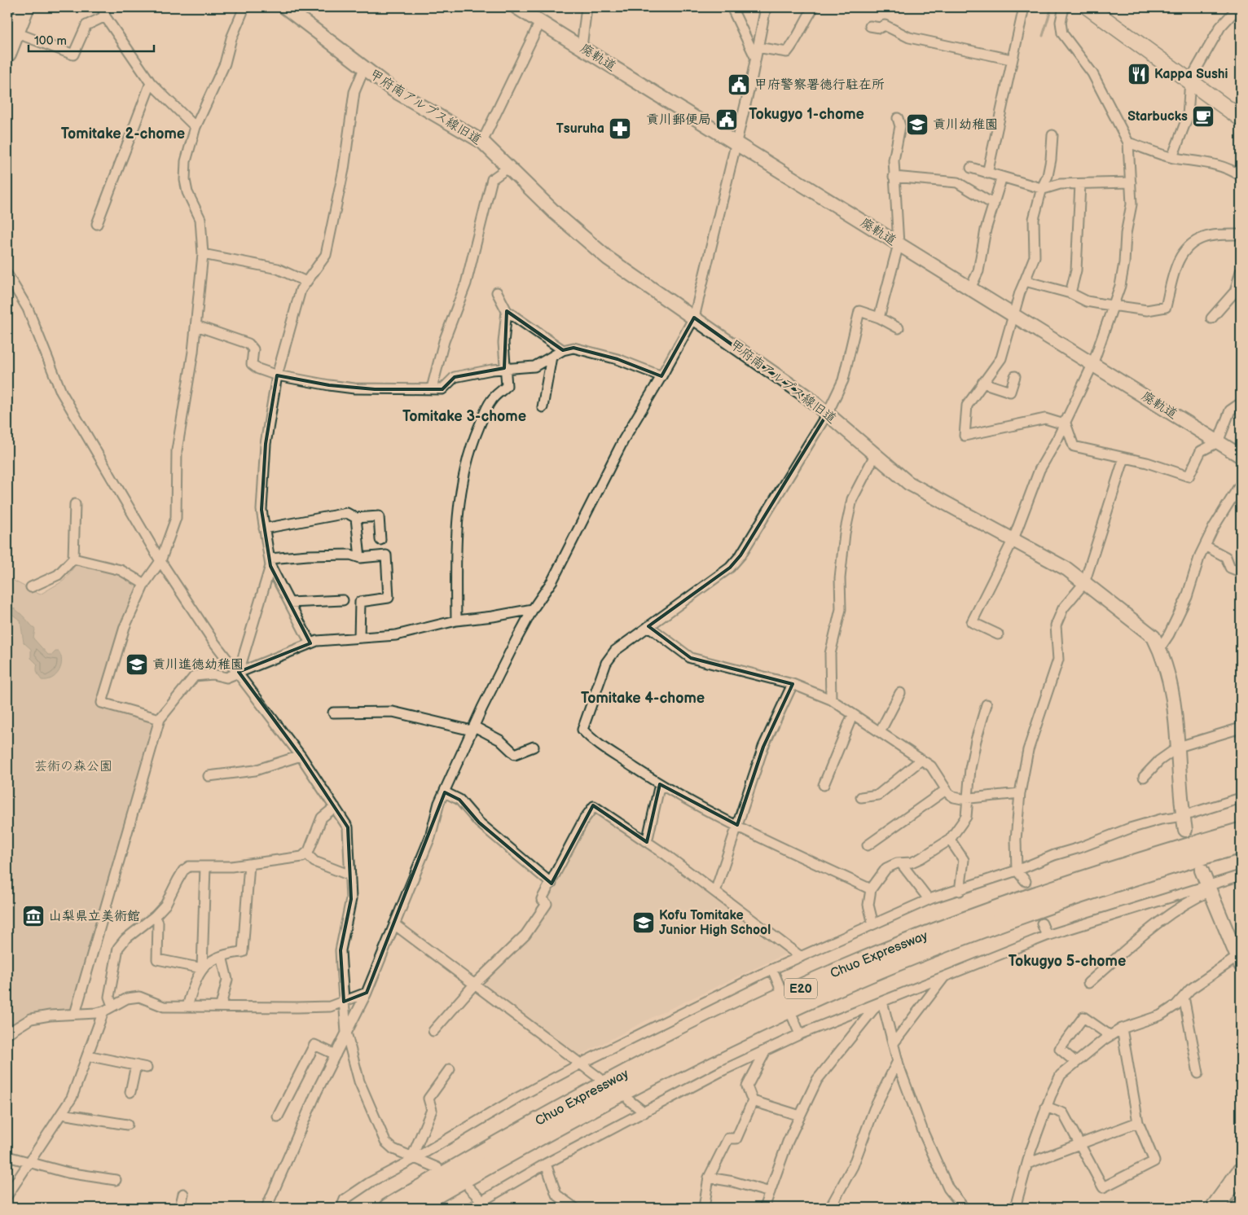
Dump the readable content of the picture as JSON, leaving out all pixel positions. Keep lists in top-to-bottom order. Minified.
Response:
{"streets":{"highway":["Chuo Expressway","E20"],"street":["廃軌道","甲府南アルプス線旧道"]},"districts":["Tokugyo 1-chome","Tomitake 2-chome","Tomitake 3-chome","Tomitake 4-chome","Tokugyo 5-chome"],"parks":["芸術の森公園"],"places":{"restaurant":["Kappa Sushi"],"public building":["甲府警察署徳行駐在所","貢川郵便局"],"cafe":["Starbucks"],"school or university":["貢川幼稚園","貢川進徳幼稚園","Kofu Tomitake Junior High School"],"pharmacy":["Tsuruha"],"museum":["山梨県立美術館"]},"scale_bar":"100 m"}
